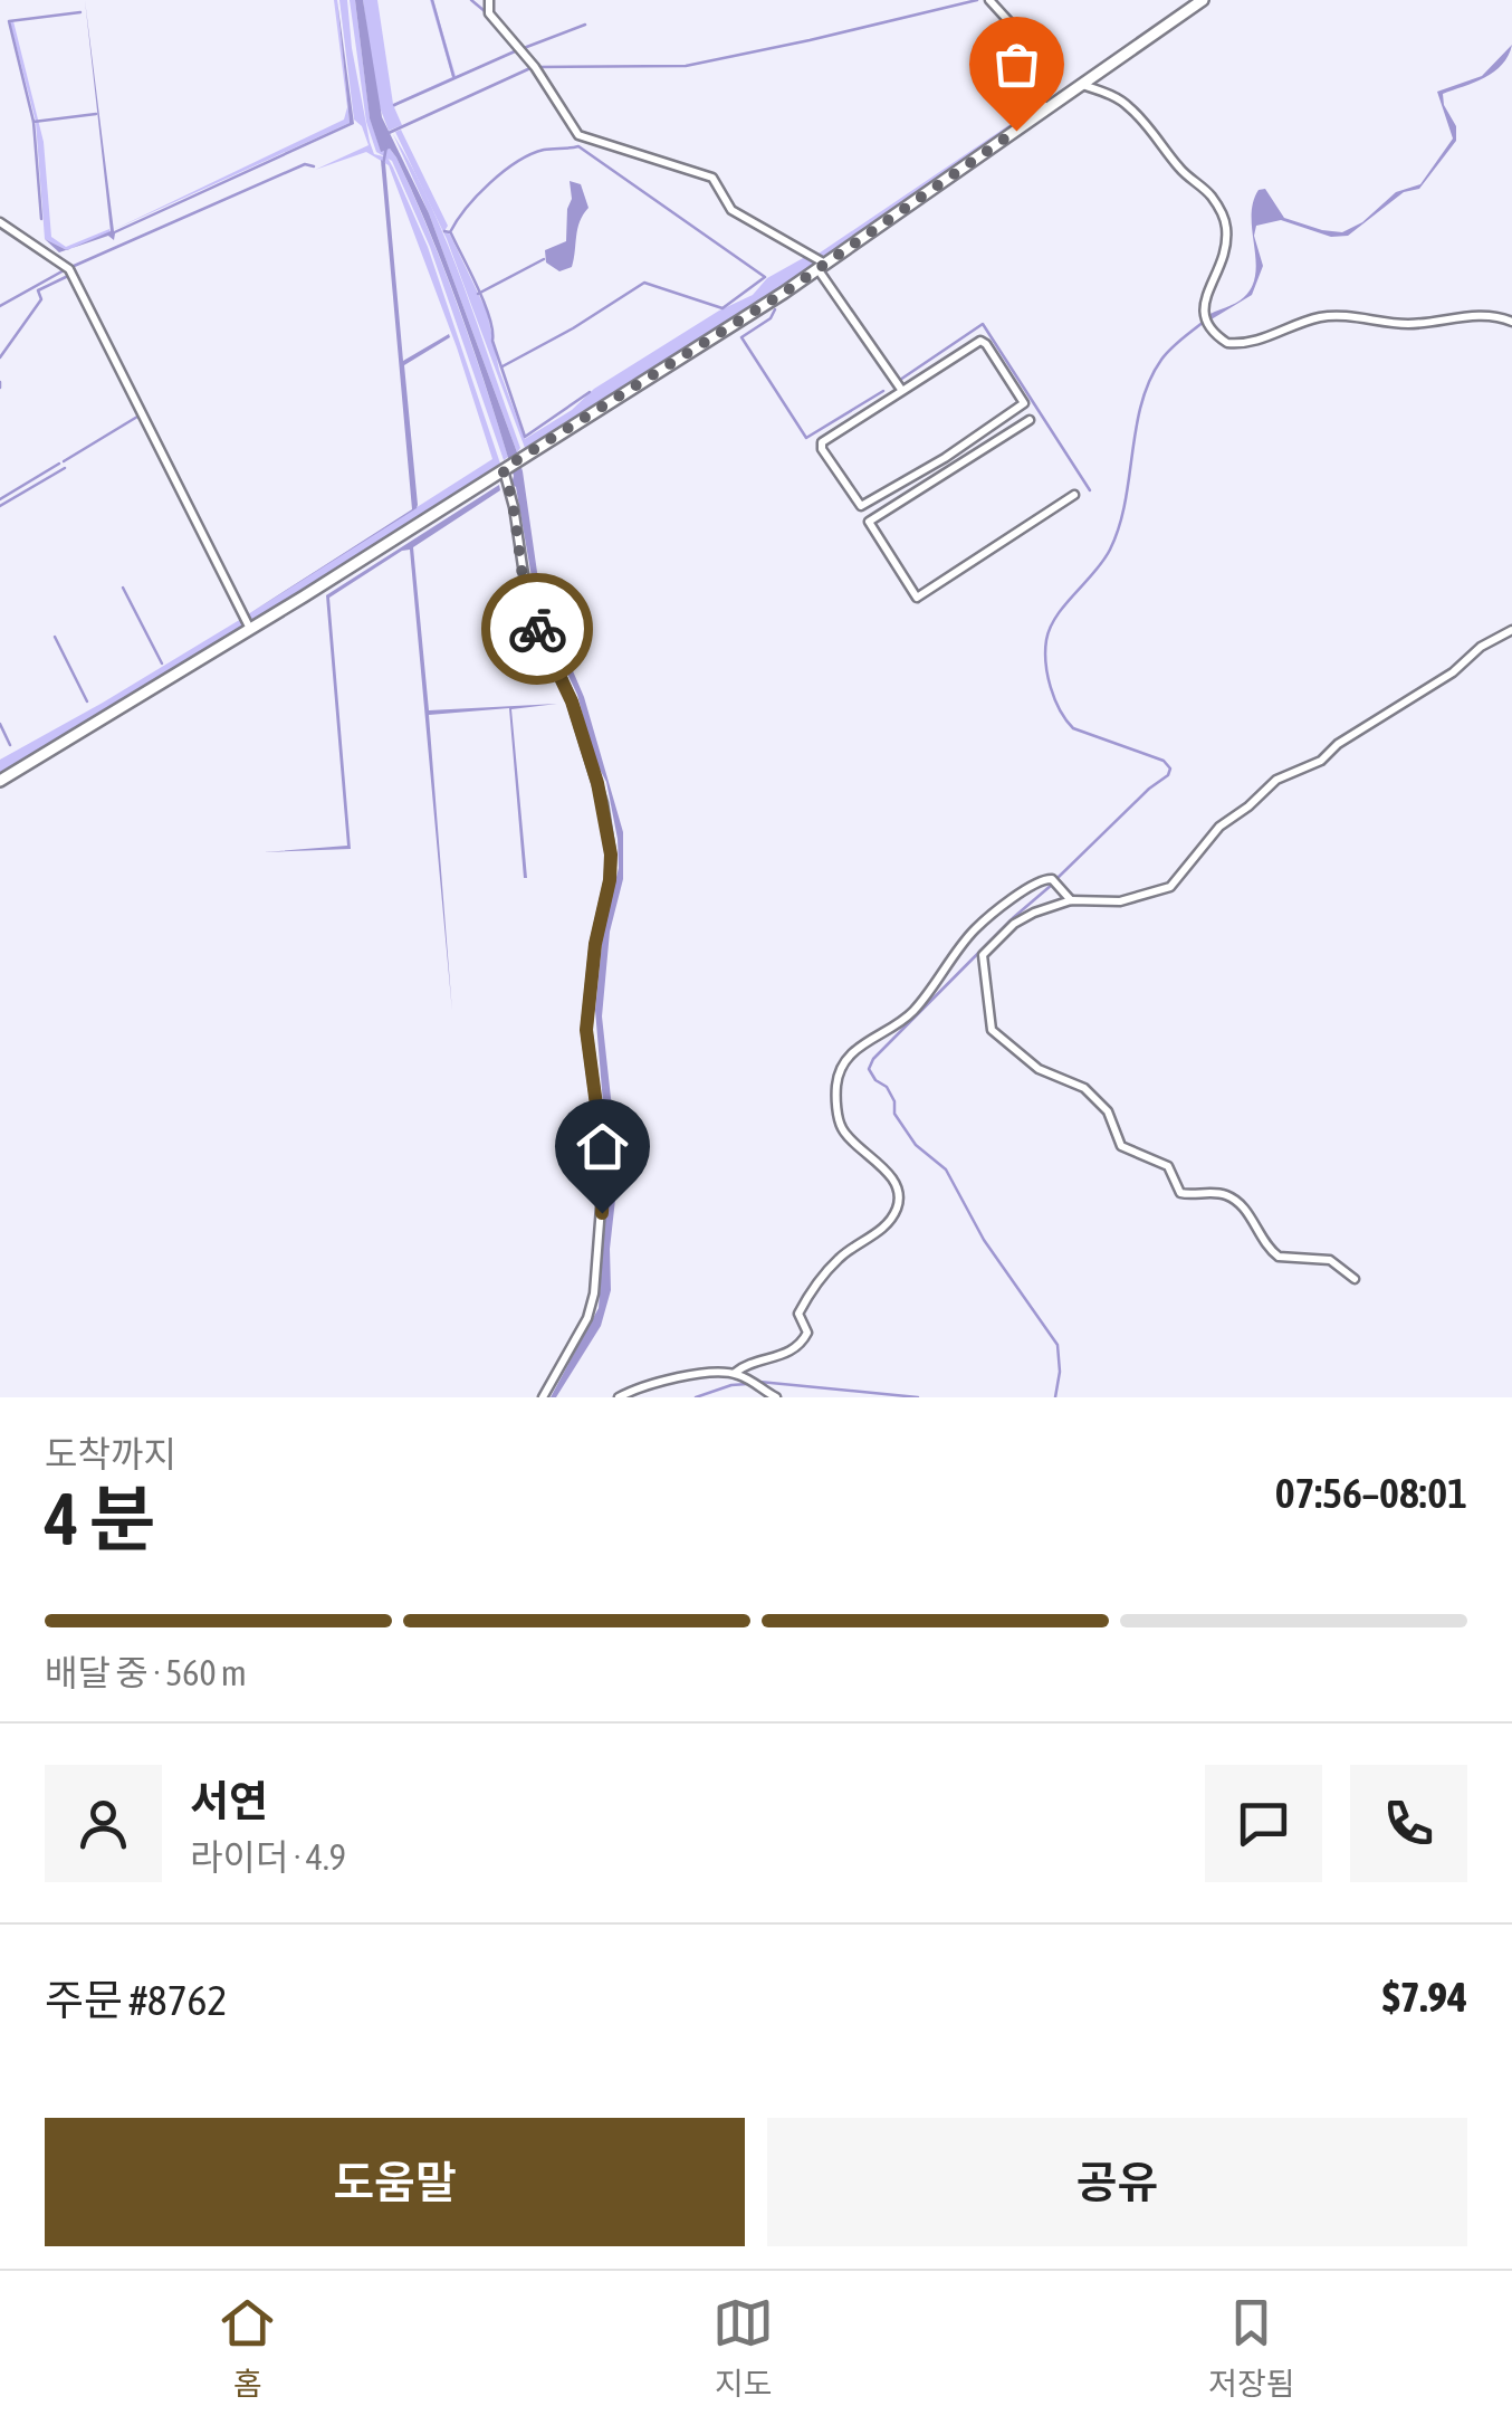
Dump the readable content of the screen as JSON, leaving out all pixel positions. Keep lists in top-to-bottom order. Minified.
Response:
{"page":{"heading":["4 분","도착까지","07:56–08:01"],"panel":["서연","라이더 · 4.9","주문 #8762","$7.94"],"bar":"배달 중 · 560 m","buttons":["도움말","공유"],"tabs":["홈","지도","저장됨"]}}
